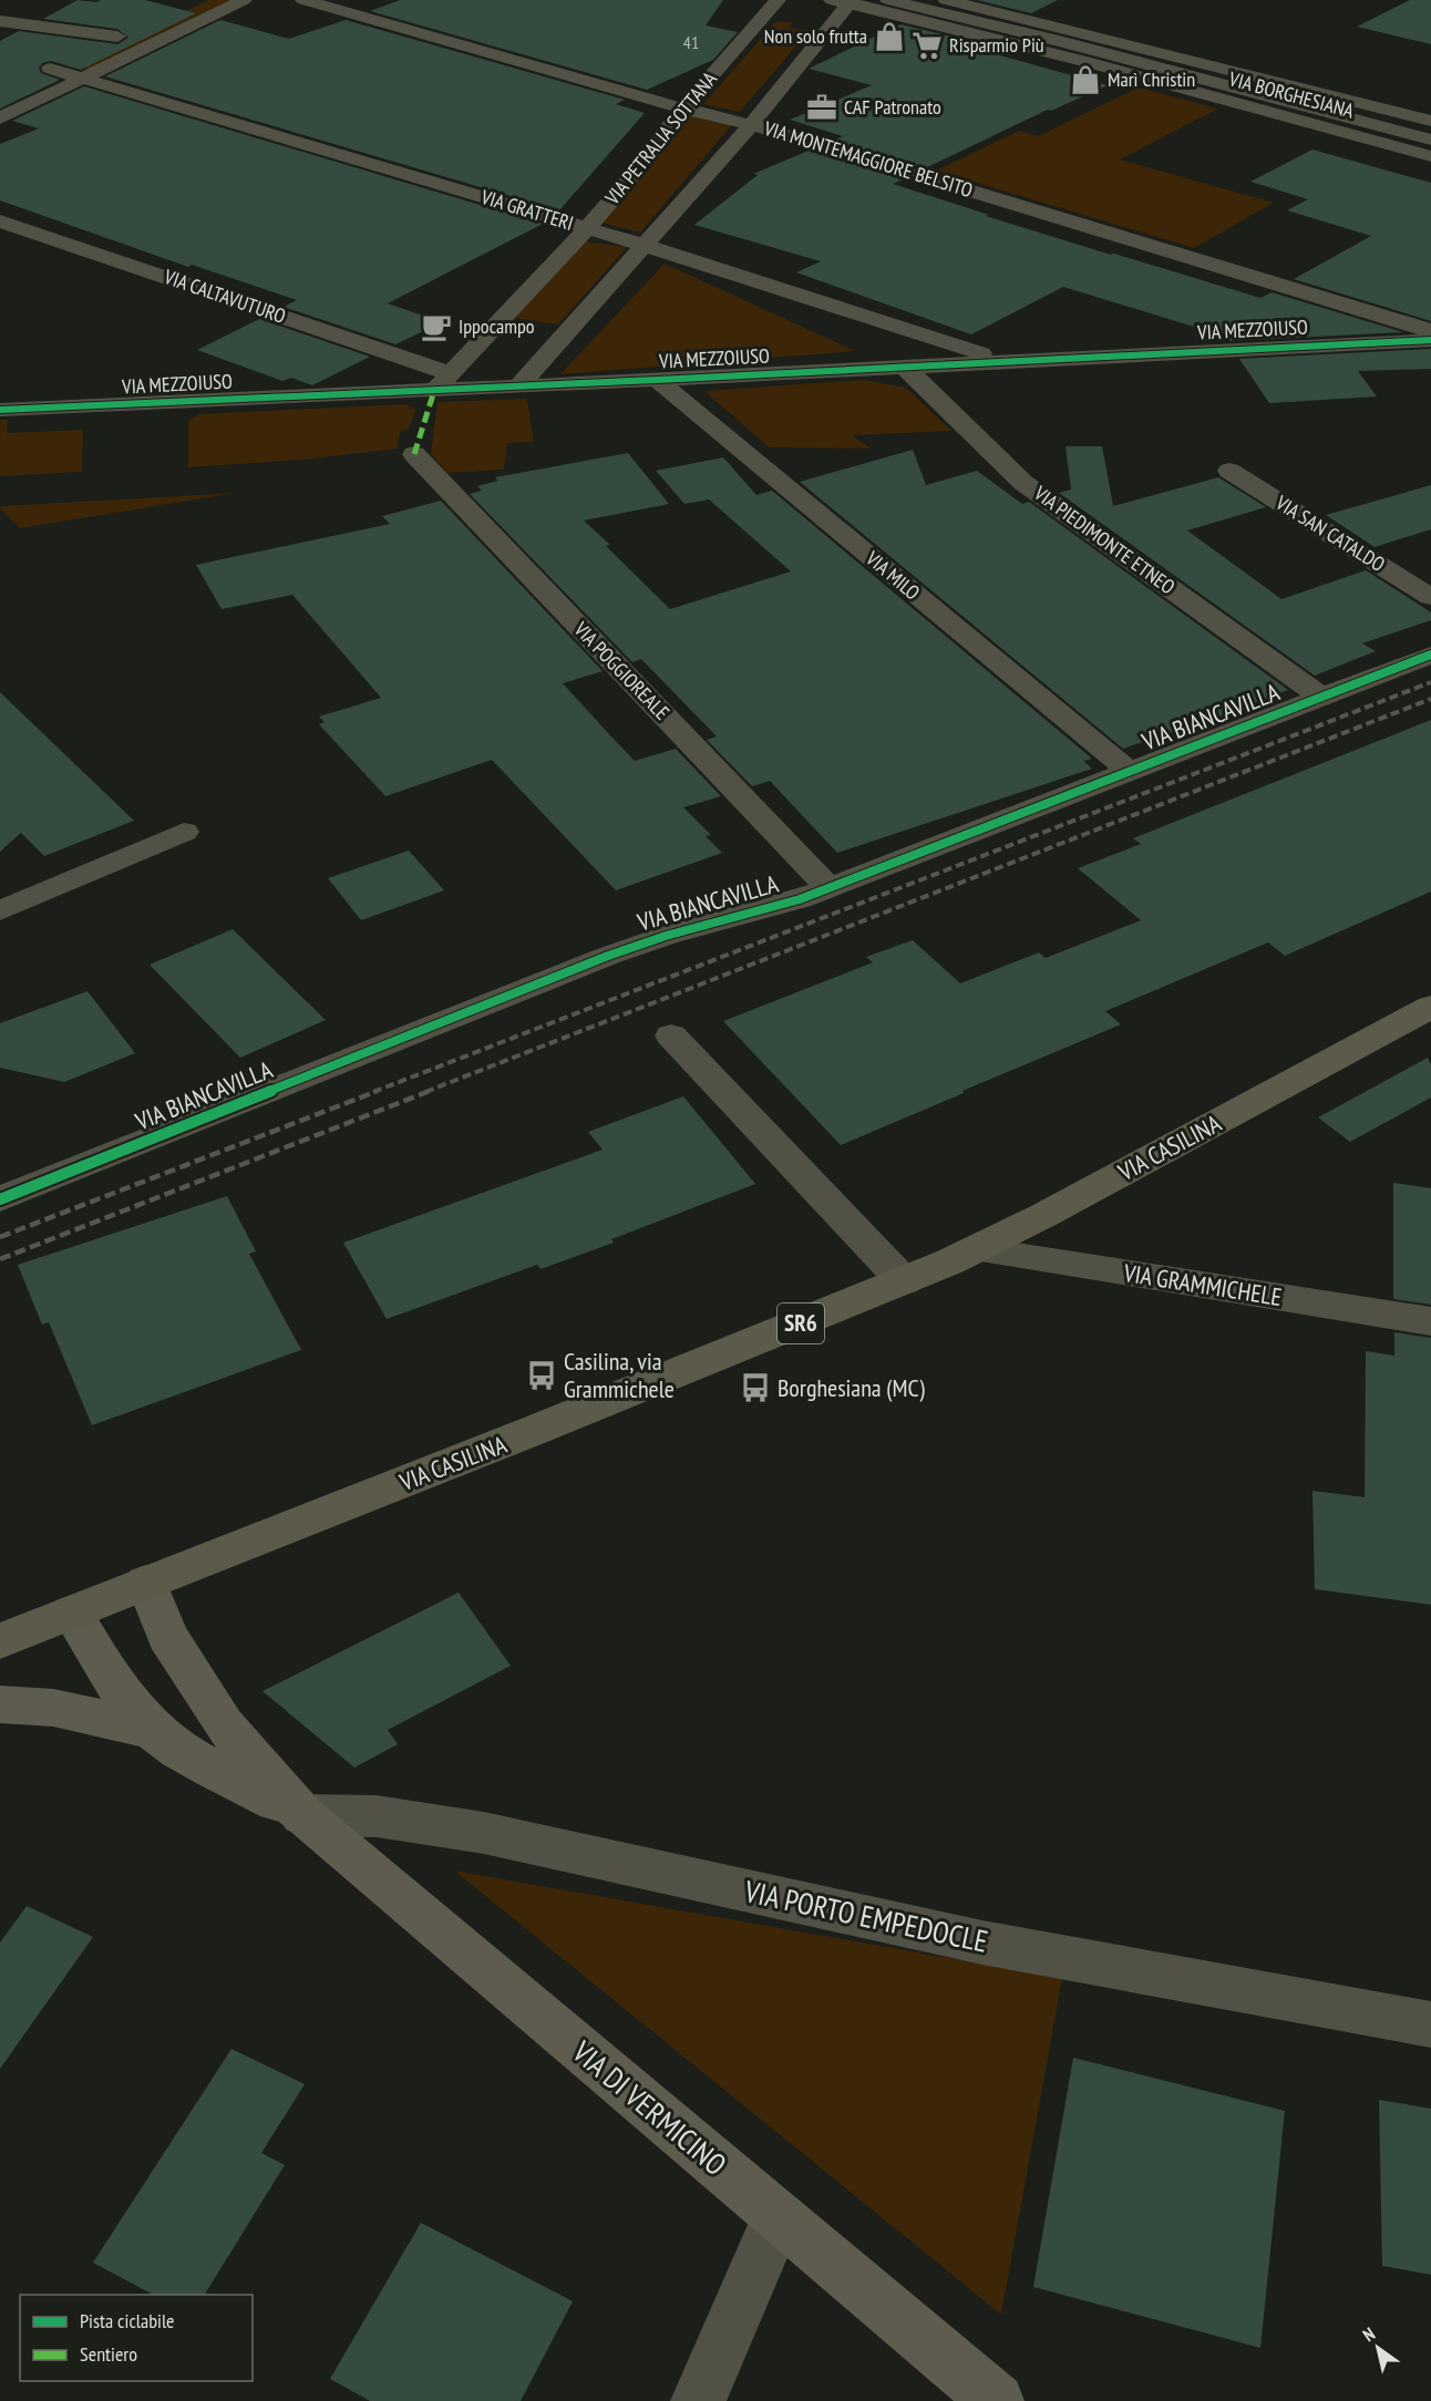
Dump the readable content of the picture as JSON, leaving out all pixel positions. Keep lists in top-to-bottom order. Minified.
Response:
{"streets":{"main road":["VIA CASILINA","SR6","VIA DI VERMICINO"],"street":["VIA BORGHESIANA","VIA PETRALIA SOTTANA","VIA MONTEMAGGIORE BELSITO","VIA GRATTERI","VIA CALTAVUTURO","VIA MEZZOIUSO","VIA SAN CATALDO","VIA PIEDIMONTE ETNEO","VIA MILO","VIA POGGIOREALE","VIA BIANCAVILLA","VIA GRAMMICHELE","VIA PORTO EMPEDOCLE"]},"crossings":[["VIA PETRALIA SOTTANA","VIA MONTEMAGGIORE BELSITO"],["VIA PETRALIA SOTTANA","VIA GRATTERI"],["VIA PETRALIA SOTTANA","VIA CALTAVUTURO"],["VIA PETRALIA SOTTANA","VIA MEZZOIUSO"],["VIA GRATTERI","VIA MEZZOIUSO"],["VIA CALTAVUTURO","VIA MEZZOIUSO"],["VIA MEZZOIUSO","VIA PIEDIMONTE ETNEO"],["VIA MEZZOIUSO","VIA MILO"],["VIA PIEDIMONTE ETNEO","VIA BIANCAVILLA"],["VIA MILO","VIA BIANCAVILLA"],["VIA POGGIOREALE","VIA BIANCAVILLA"],["VIA CASILINA","VIA GRAMMICHELE"],["VIA CASILINA","VIA DI VERMICINO"],["VIA PORTO EMPEDOCLE","VIA DI VERMICINO"]],"places":{"shop":["Non solo frutta","Marì Christin"],"supermarket":["Risparmio Più"],"office":["CAF Patronato"],"cafe":["Ippocampo"],"bus stop":["Casilina, via Grammichele","Borghesiana (MC)"]},"house_numbers":["41"],"legend":["Pista ciclabile","Sentiero"],"north":"top left"}
